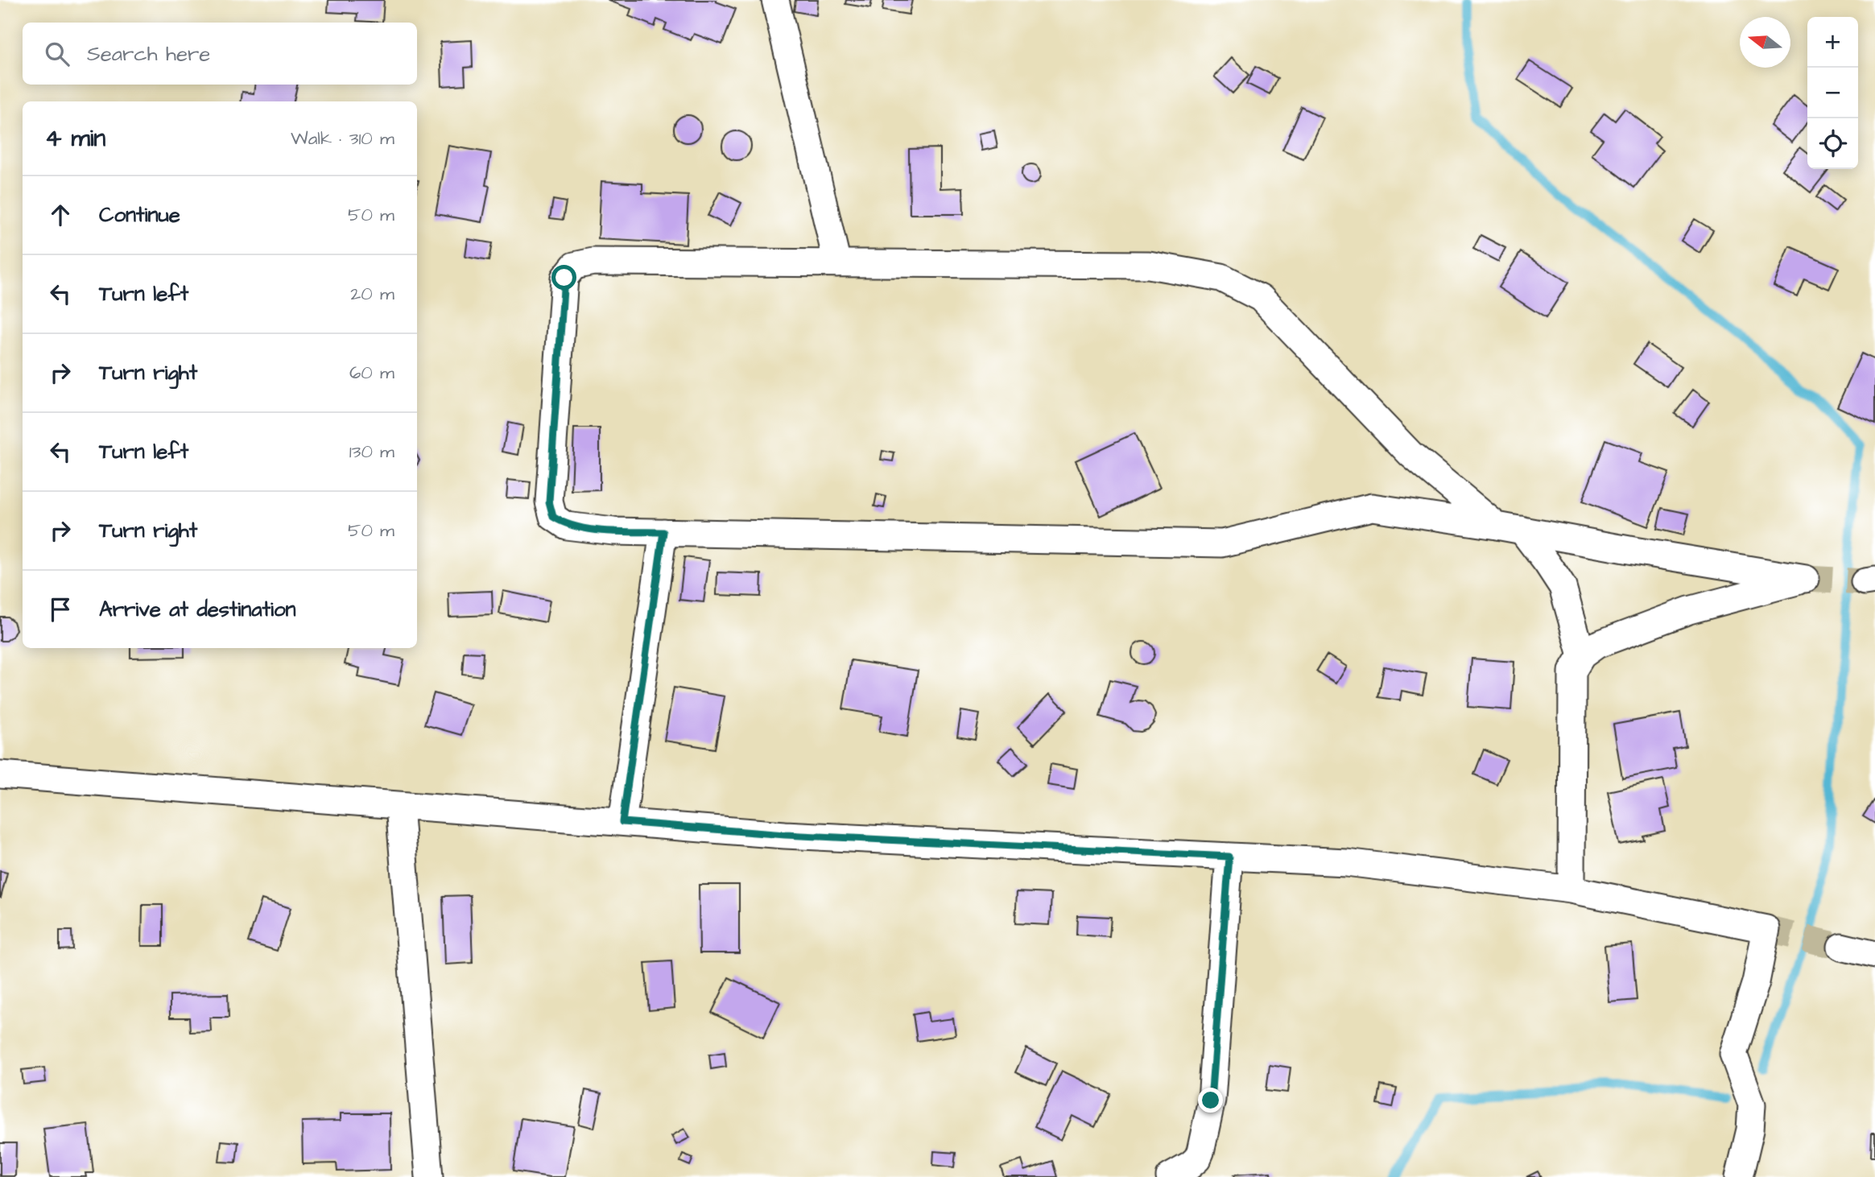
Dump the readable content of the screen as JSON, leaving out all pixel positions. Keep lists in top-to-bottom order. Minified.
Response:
{"north":"left","page":{"map_buttons":["+","−"],"search":"Search here","heading":["4 min","Walk · 310 m"],"list":[["Continue","50 m"],["Turn left","20 m"],["Turn right","60 m"],["Turn left","130 m"],["Turn right","50 m"],"Arrive at destination"]}}
